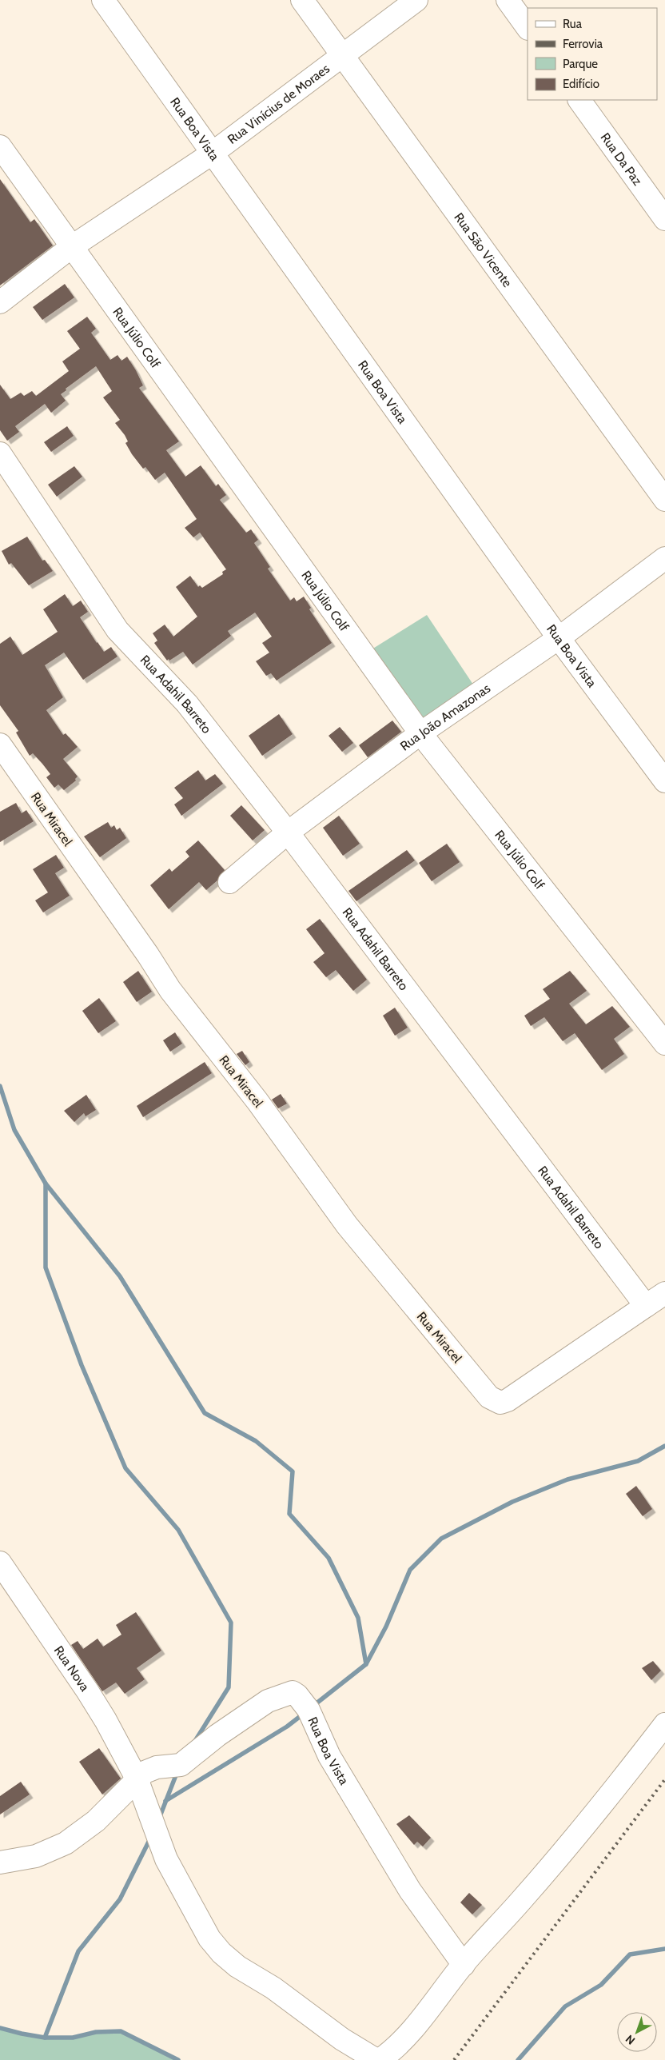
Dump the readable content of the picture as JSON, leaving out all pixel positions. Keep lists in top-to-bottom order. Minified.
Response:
{"streets":{"street":["Rua Vinícius de Moraes","Rua Boa Vista","Rua Da Paz","Rua São Vicente","Rua Júlio Colf","Rua Adahil Barreto","Rua João Amazonas","Rua Miracel","Rua Nova"]},"crossings":[["Rua Vinícius de Moraes","Rua Boa Vista"],["Rua Vinícius de Moraes","Rua São Vicente"],["Rua Vinícius de Moraes","Rua Júlio Colf"],["Rua Boa Vista","Rua João Amazonas"],["Rua Boa Vista","Rua Nova"],["Rua Júlio Colf","Rua João Amazonas"],["Rua Adahil Barreto","Rua João Amazonas"],["Rua Adahil Barreto","Rua Miracel"]],"legend":["Rua","Ferrovia","Parque","Edifício"],"north":"bottom left"}
